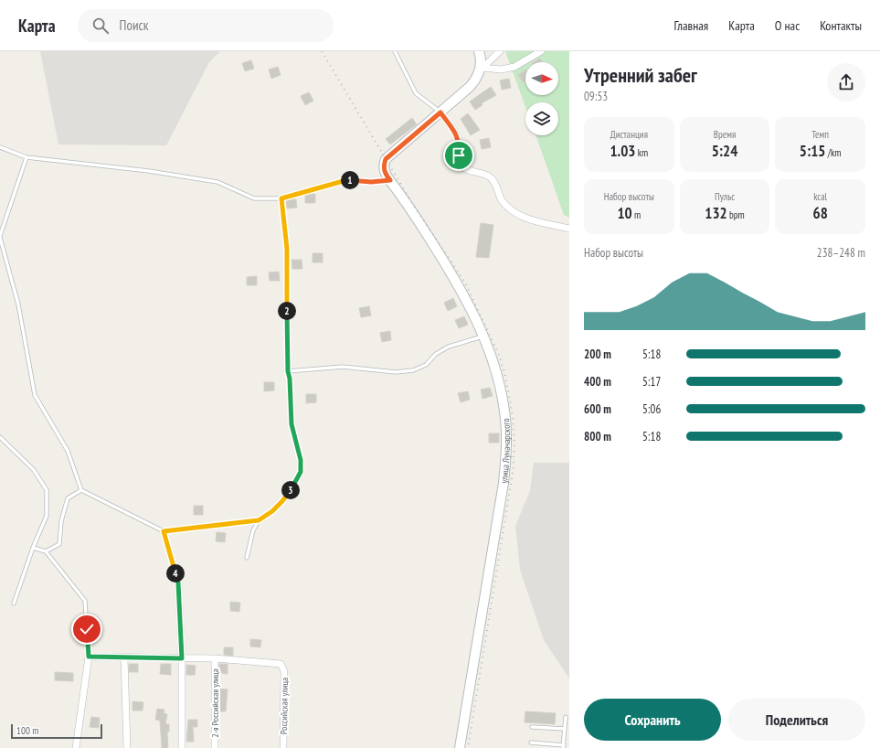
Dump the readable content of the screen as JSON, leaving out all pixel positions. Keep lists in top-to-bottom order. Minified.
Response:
{"streets":{"main road":["улица Луначарского"],"street":["2-я Российская улица","Российская улица"]},"crossings":[["2-я Российская улица","Российская улица"]],"scale_bar":"100 m","north":"right","page":{"header":"Карта","search":"Поиск","nav":["Главная","Карта","О нас","Контакты"],"heading":["Утренний забег","09:53"],"stats":[["Дистанция","1.03 km"],["Время","5:24"],["Темп","5:15 /km"],["Набор высоты","10 m"],["Пульс","132 bpm"],["kcal","68"]],"pins":["1","2","3","4"],"chart":["Набор высоты","238–248 m"],"list":[{"name":"200 m","note":"5:18"},{"name":"400 m","note":"5:17"},{"name":"600 m","note":"5:06"},{"name":"800 m","note":"5:18"}],"buttons":["Сохранить","Поделиться"],"scale":"100 m"}}
